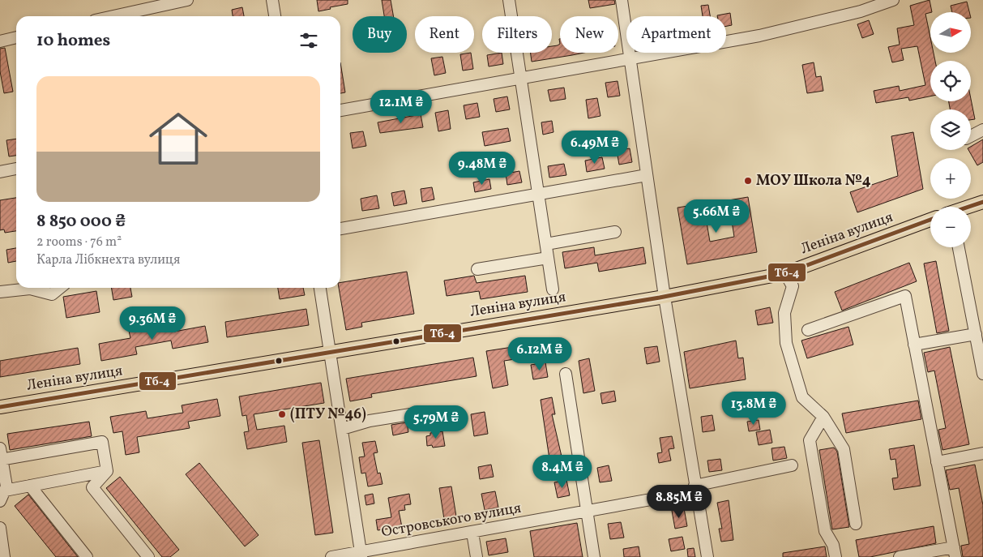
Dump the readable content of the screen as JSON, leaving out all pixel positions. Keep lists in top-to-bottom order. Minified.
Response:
{"streets":{"main road":["Леніна вулиця"],"street":["Островського вулиця"]},"places":["МОУ Школа №4","(ПТУ №46)"],"lines":["transit line Тб-4"],"north":"right","page":{"map_buttons":["+","−"],"chip":["Buy","Rent","Filters","New","Apartment"],"heading":"10 homes","list":[{"name":"8 850 000 ₴","note":"2 rooms · 76 m² · Карла Лібкнехта вулиця"}],"price":["12.1M ₴","6.49M ₴","9.48M ₴","5.66M ₴","9.36M ₴","6.12M ₴","13.8M ₴","5.79M ₴","8.4M ₴","8.85M ₴"]}}
